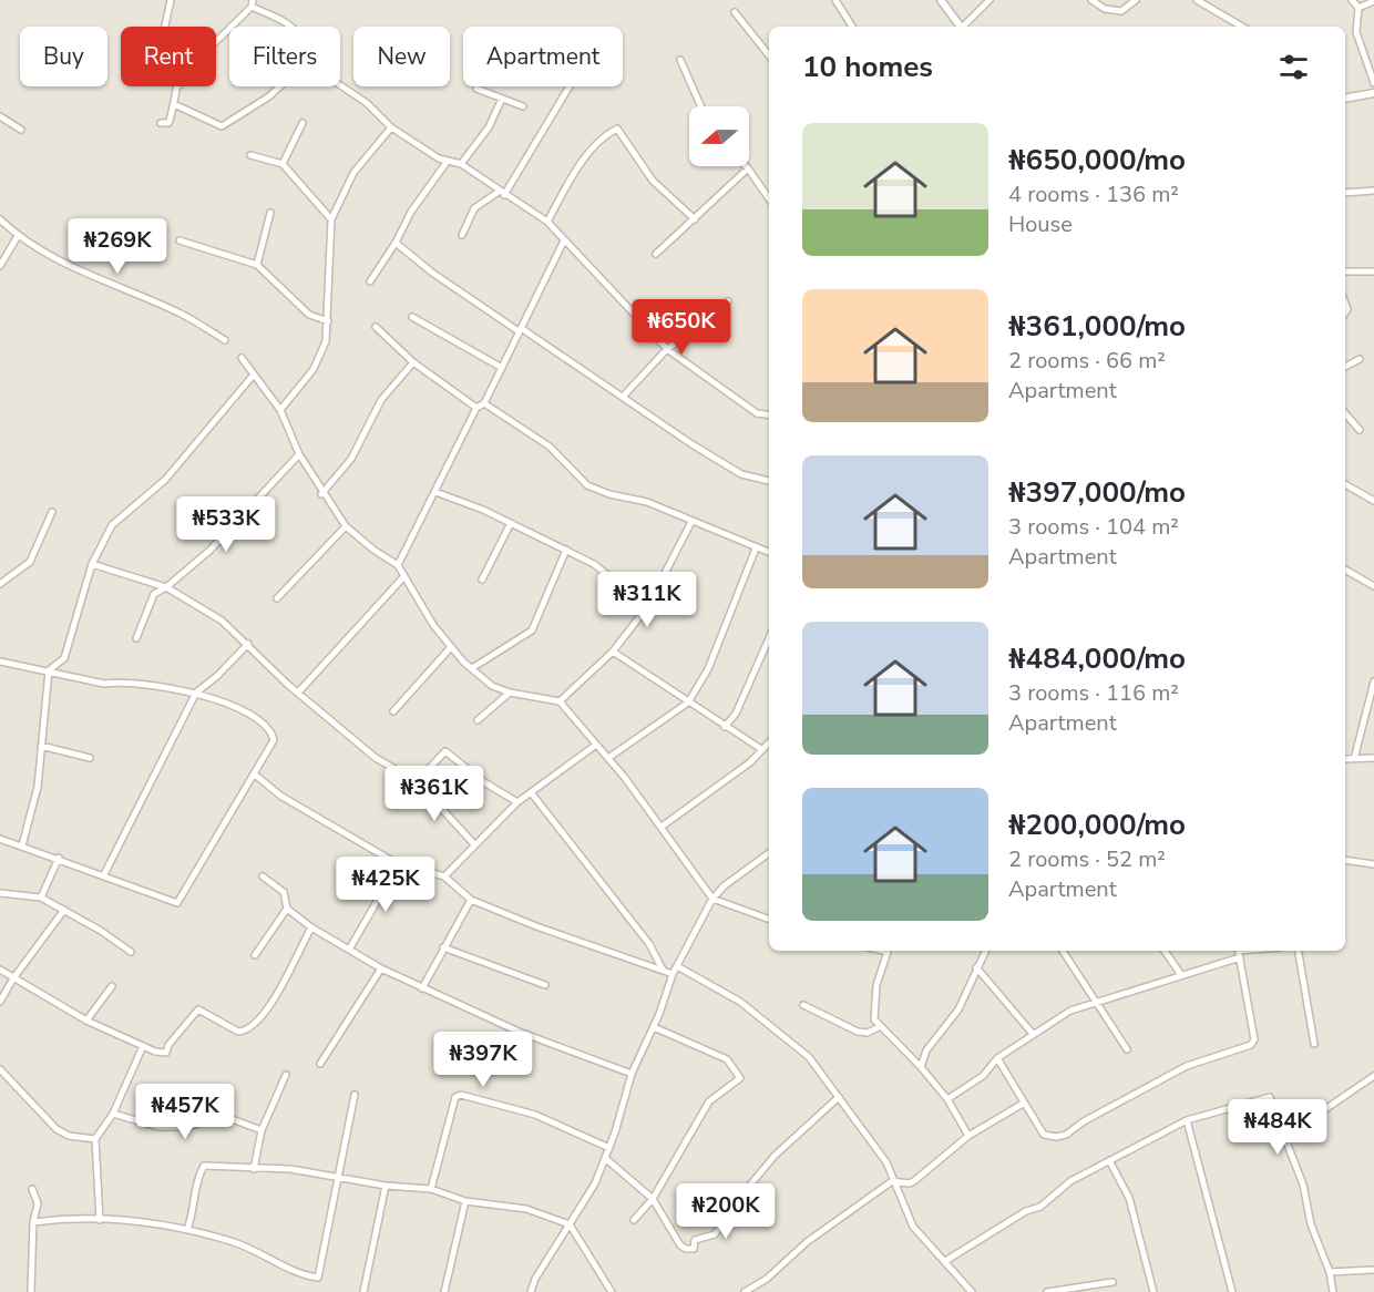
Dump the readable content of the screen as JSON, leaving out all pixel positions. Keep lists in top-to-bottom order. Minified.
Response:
{"north":"left","page":{"chip":["Buy","Rent","Filters","New","Apartment"],"heading":"10 homes","list":[{"name":"₦650,000/mo","note":"4 rooms · 136 m² · House"},{"name":"₦361,000/mo","note":"2 rooms · 66 m² · Apartment"},{"name":"₦397,000/mo","note":"3 rooms · 104 m² · Apartment"},{"name":"₦484,000/mo","note":"3 rooms · 116 m² · Apartment"},{"name":"₦200,000/mo","note":"2 rooms · 52 m² · Apartment"}],"price":["₦269K","₦650K","₦533K","₦311K","₦361K","₦425K","₦397K","₦457K","₦484K","₦200K"]}}
